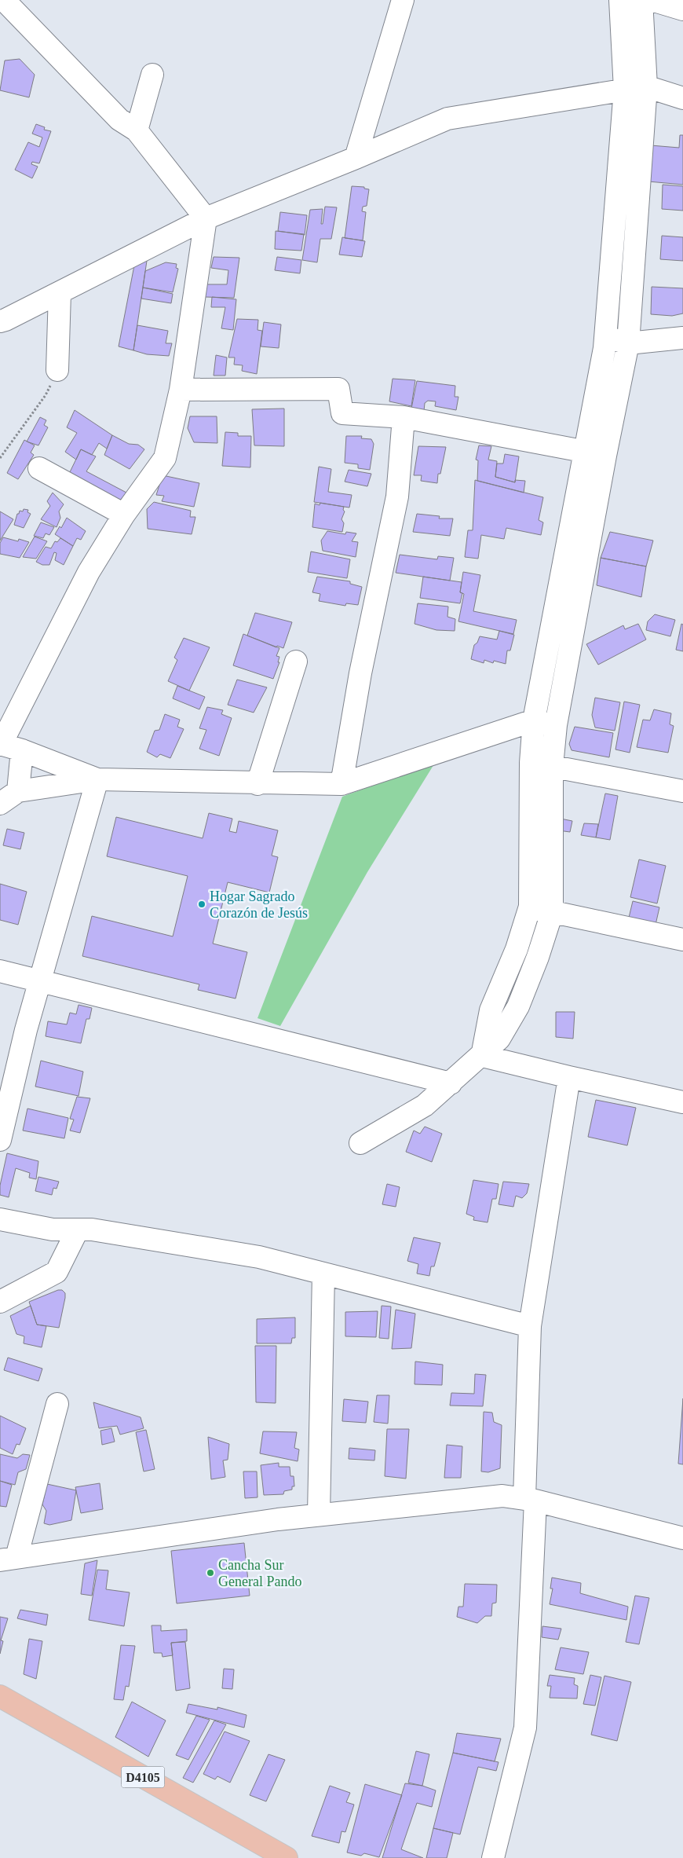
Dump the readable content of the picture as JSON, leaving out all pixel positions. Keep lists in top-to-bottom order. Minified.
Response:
{"streets":{"main road":["D4105"]},"places":["Hogar Sagrado Corazón de Jesús","Cancha Sur General Pando"]}
